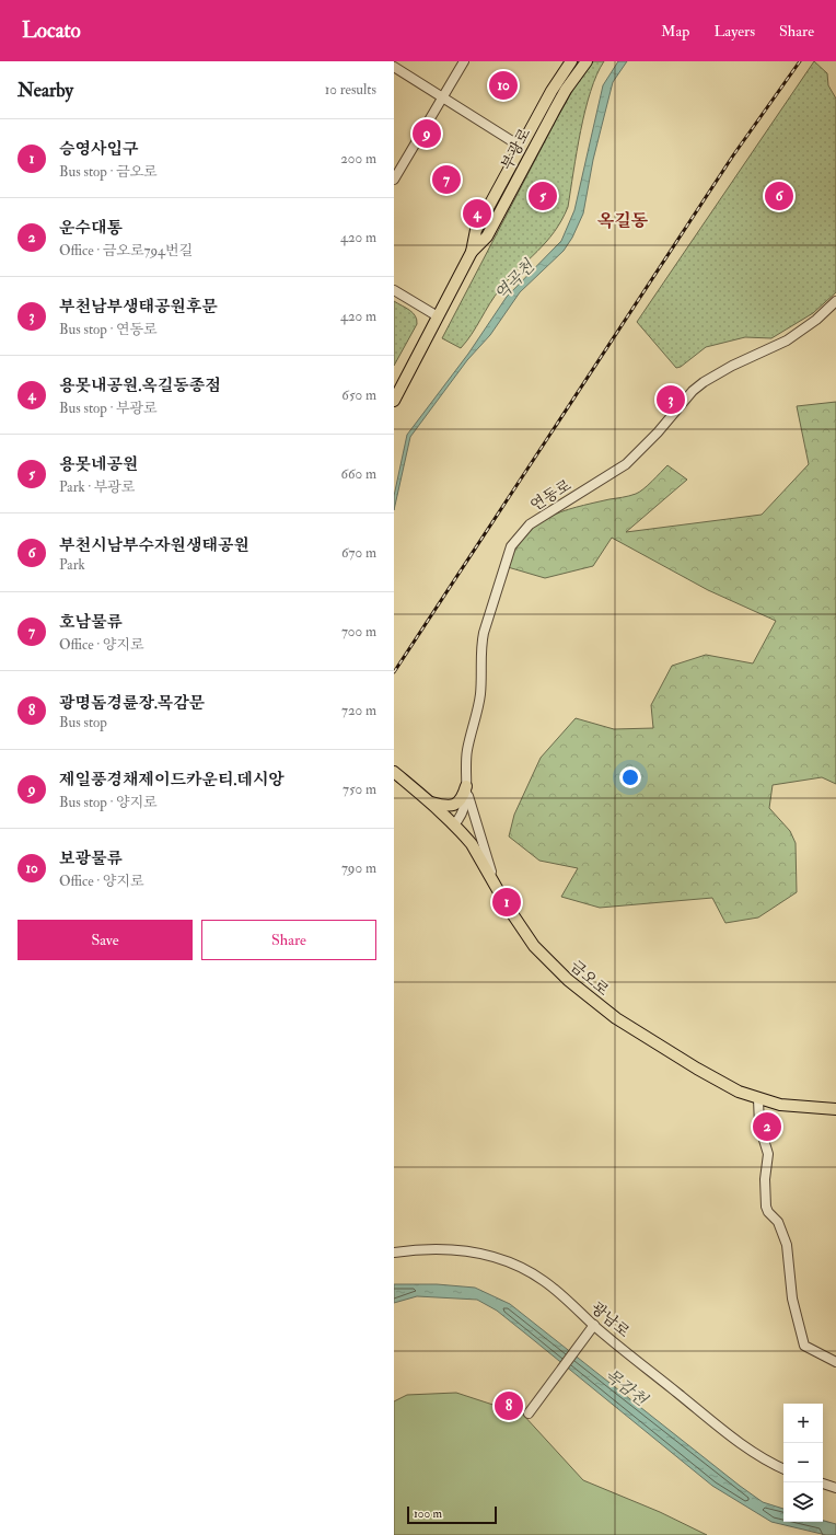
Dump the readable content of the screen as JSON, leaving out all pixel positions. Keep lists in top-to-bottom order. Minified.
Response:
{"streets":{"main road":["부광로","금오로"],"street":["연동로","광남로"]},"crossings":[["연동로","금오로"]],"districts":["옥길동"],"water":["역곡천","목감천"],"scale_bar":"100 m","page":{"header":"Locato","nav":["Map","Layers","Share"],"heading":["Nearby","10 results"],"pins":["10","9","7","5","6","4","3","1","2","8"],"list":[{"mark":"1","name":"승영사입구","note":"Bus stop · 금오로","value":"200 m"},{"mark":"2","name":"운수대통","note":"Office · 금오로794번길","value":"420 m"},{"mark":"3","name":"부천남부생태공원후문","note":"Bus stop · 연동로","value":"420 m"},{"mark":"4","name":"용못내공원.옥길동종점","note":"Bus stop · 부광로","value":"650 m"},{"mark":"5","name":"용못네공원","note":"Park · 부광로","value":"660 m"},{"mark":"6","name":"부천시남부수자원생태공원","note":"Park","value":"670 m"},{"mark":"7","name":"호남물류","note":"Office · 양지로","value":"700 m"},{"mark":"8","name":"광명돔경륜장.목감문","note":"Bus stop","value":"720 m"},{"mark":"9","name":"제일풍경채제이드카운티.데시앙","note":"Bus stop · 양지로","value":"750 m"},{"mark":"10","name":"보광물류","note":"Office · 양지로","value":"790 m"}],"buttons":["Save","Share"],"map_buttons":["+","−"],"scale":"100 m"}}
